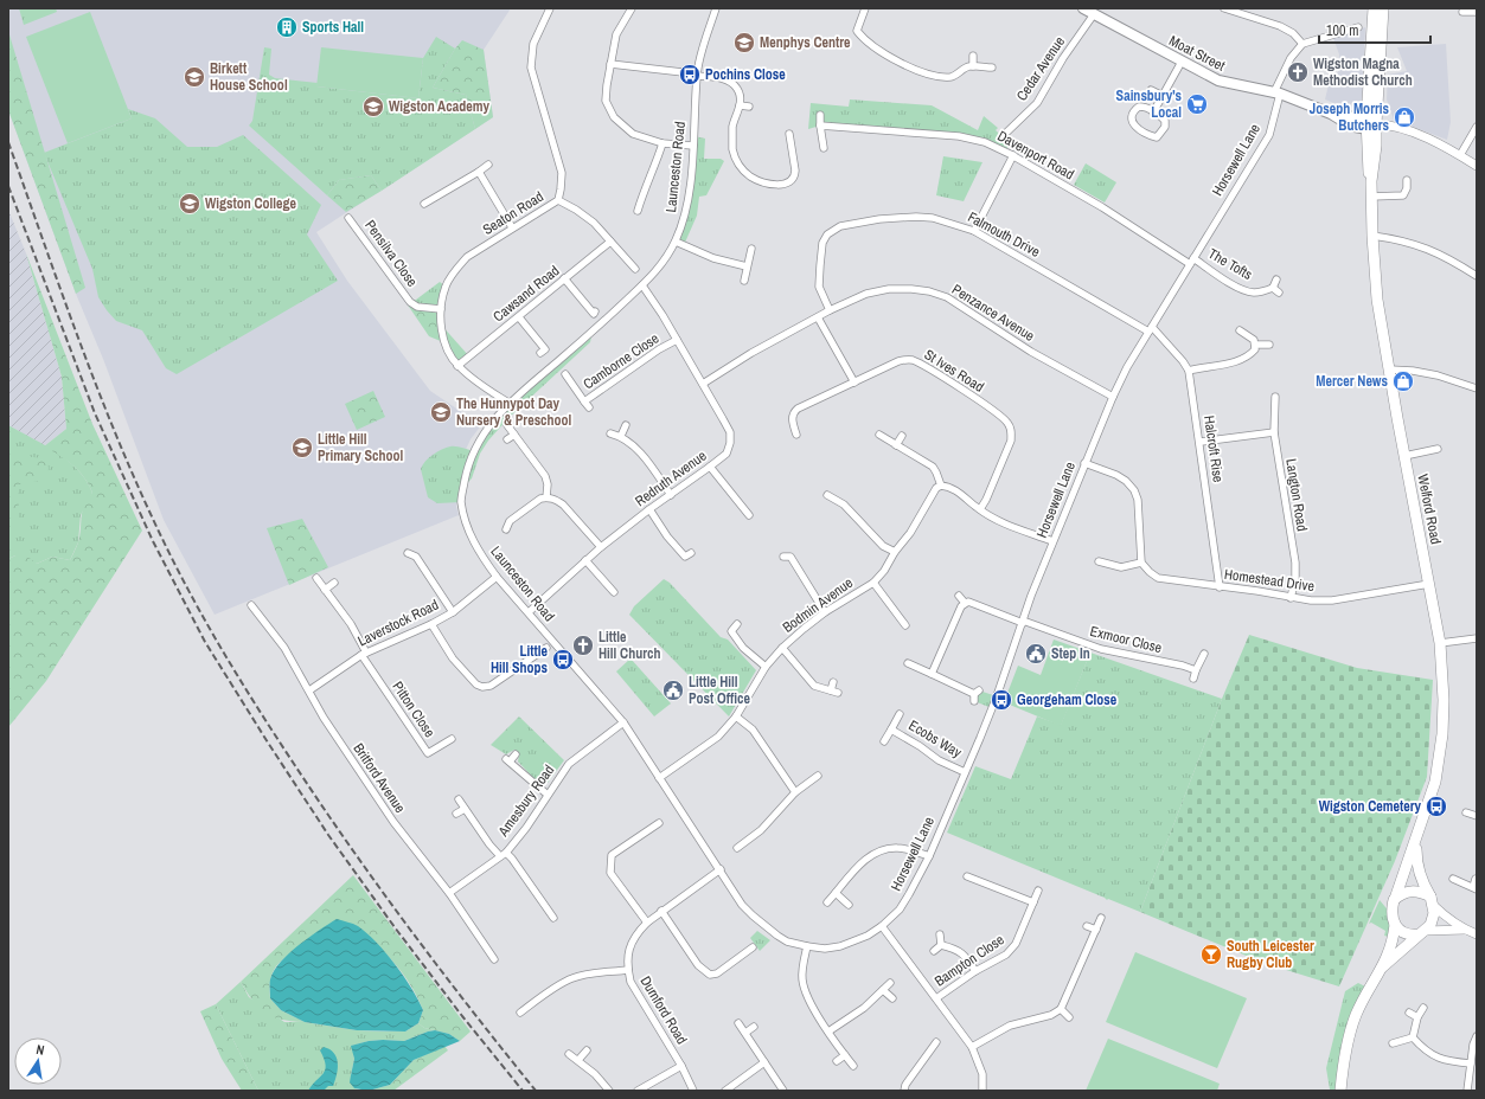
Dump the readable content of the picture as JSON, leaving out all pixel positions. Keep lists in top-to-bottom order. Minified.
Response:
{"streets":{"main road":["Moat Street","Welford Road"],"street":["Cedar Avenue","Davenport Road","Horsewell Lane","Launceston Road","Seaton Road","Falmouth Drive","Pensilva Close","The Tofts","Cawsand Road","Penzance Avenue","Camborne Close","St Ives Road","Halcroft Rise","Redruth Avenue","Langton Road","Homestead Drive","Bodmin Avenue","Laverstock Road","Exmoor Close","Pitton Close","Ecobs Way","Britford Avenue","Amesbury Road","Bampton Close","Durnford Road"]},"crossings":[["Moat Street","Cedar Avenue"],["Moat Street","Horsewell Lane"],["Moat Street","Welford Road"],["Davenport Road","Horsewell Lane"],["Davenport Road","The Tofts"],["Horsewell Lane","Launceston Road"],["Horsewell Lane","Falmouth Drive"],["Horsewell Lane","The Tofts"],["Horsewell Lane","Penzance Avenue"],["Horsewell Lane","Halcroft Rise"],["Horsewell Lane","Exmoor Close"],["Horsewell Lane","Ecobs Way"],["Launceston Road","Seaton Road"],["Launceston Road","Redruth Avenue"],["Launceston Road","Bodmin Avenue"],["Launceston Road","Laverstock Road"],["Launceston Road","Amesbury Road"],["Launceston Road","Durnford Road"],["Seaton Road","Pensilva Close"],["Seaton Road","Cawsand Road"],["Falmouth Drive","Penzance Avenue"],["Falmouth Drive","Halcroft Rise"],["Penzance Avenue","Redruth Avenue"],["Camborne Close","Redruth Avenue"],["Halcroft Rise","Homestead Drive"],["Langton Road","Homestead Drive"],["Welford Road","Homestead Drive"],["Laverstock Road","Pitton Close"],["Laverstock Road","Britford Avenue"],["Britford Avenue","Amesbury Road"]],"places":{"building":["Sports Hall"],"school or university":["Menphys Centre","Birkett House School","Wigston Academy","Wigston College","The Hunnypot Day Nursery & Preschool","Little Hill Primary School"],"church":["Wigston Magna Methodist Church","Little Hill Church"],"bus stop":["Pochins Close","Little Hill Shops","Georgeham Close","Wigston Cemetery"],"supermarket":["Sainsbury's Local"],"shop":["Joseph Morris Butchers","Mercer News"],"public building":["Step In","Little Hill Post Office"],"bar":["South Leicester Rugby Club"]},"scale_bar":"100 m","north":"top"}
